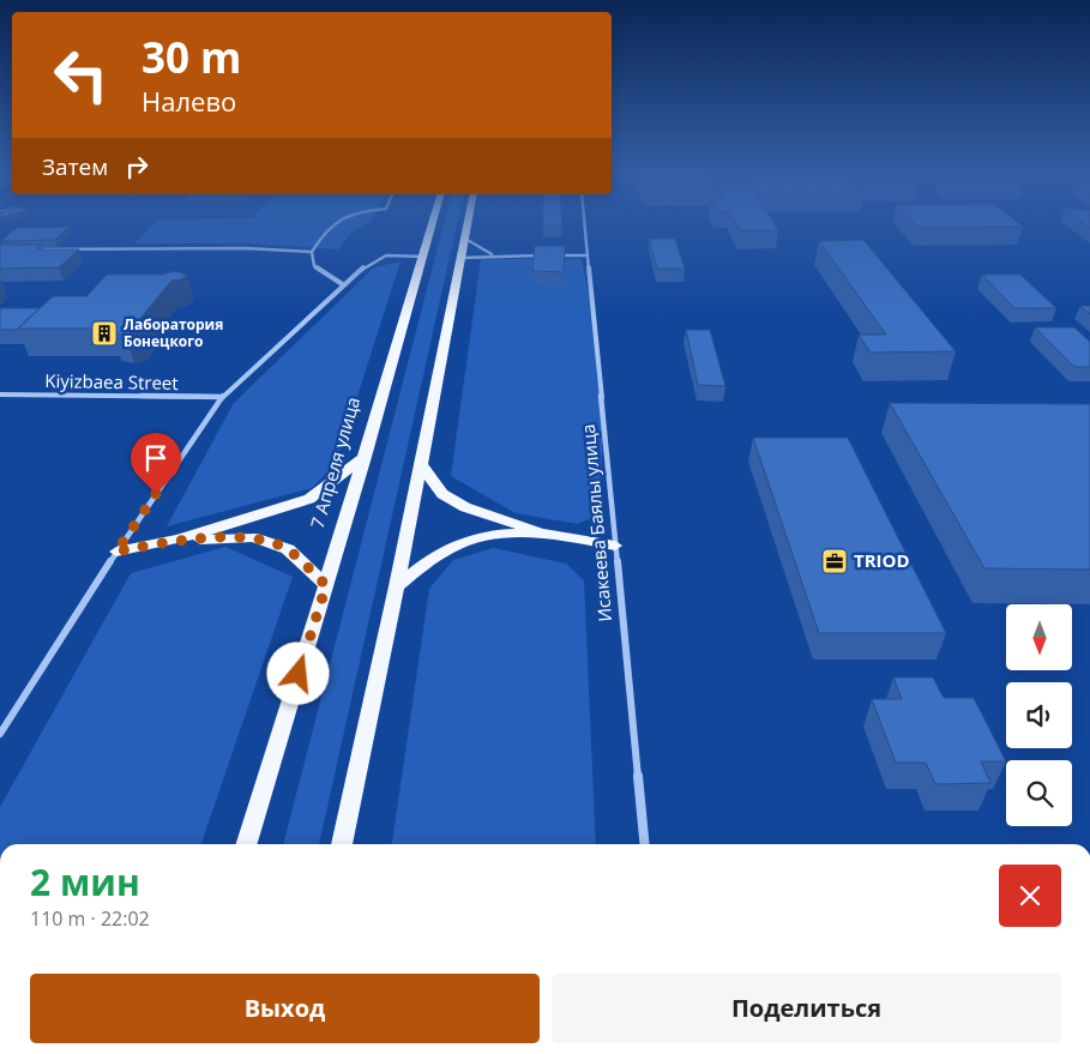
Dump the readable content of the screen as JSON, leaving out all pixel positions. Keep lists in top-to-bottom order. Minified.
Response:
{"streets":{"main road":["7 Апреля улица"],"street":["Kiyizbaea Street","Исакеева Баялы улица"]},"places":{"building":["Лаборатория Бонецкого"],"office":["TRIOD"]},"north":"bottom","page":{"turn":["30 m","Налево"],"then":"Затем","heading":["2 мин","110 m · 22:02"],"buttons":["Выход","Поделиться"]}}
